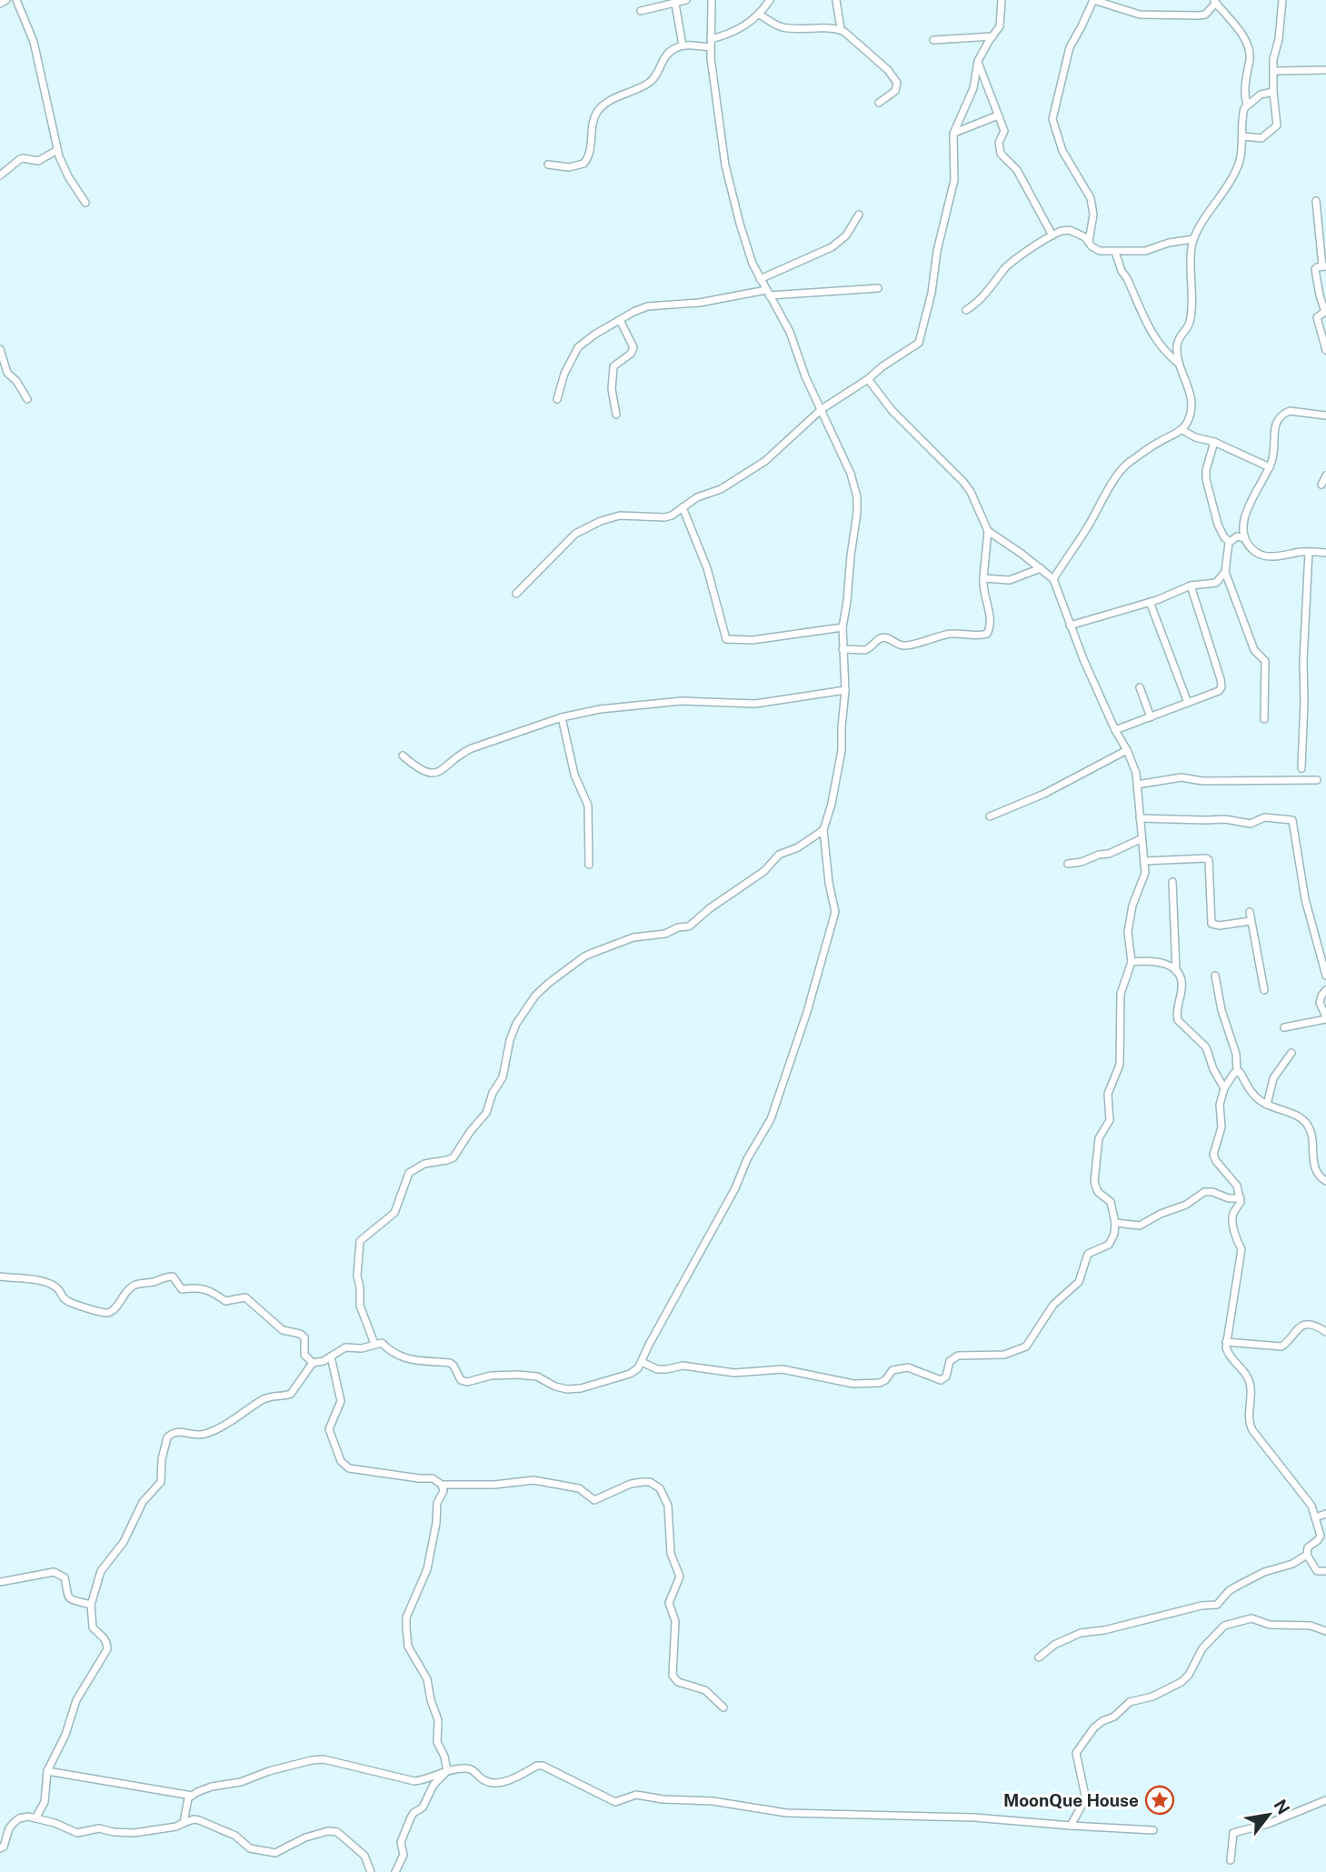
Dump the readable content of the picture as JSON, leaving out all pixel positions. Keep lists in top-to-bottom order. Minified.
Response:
{"places":{"place":["MoonQue House"]},"north":"top right"}
